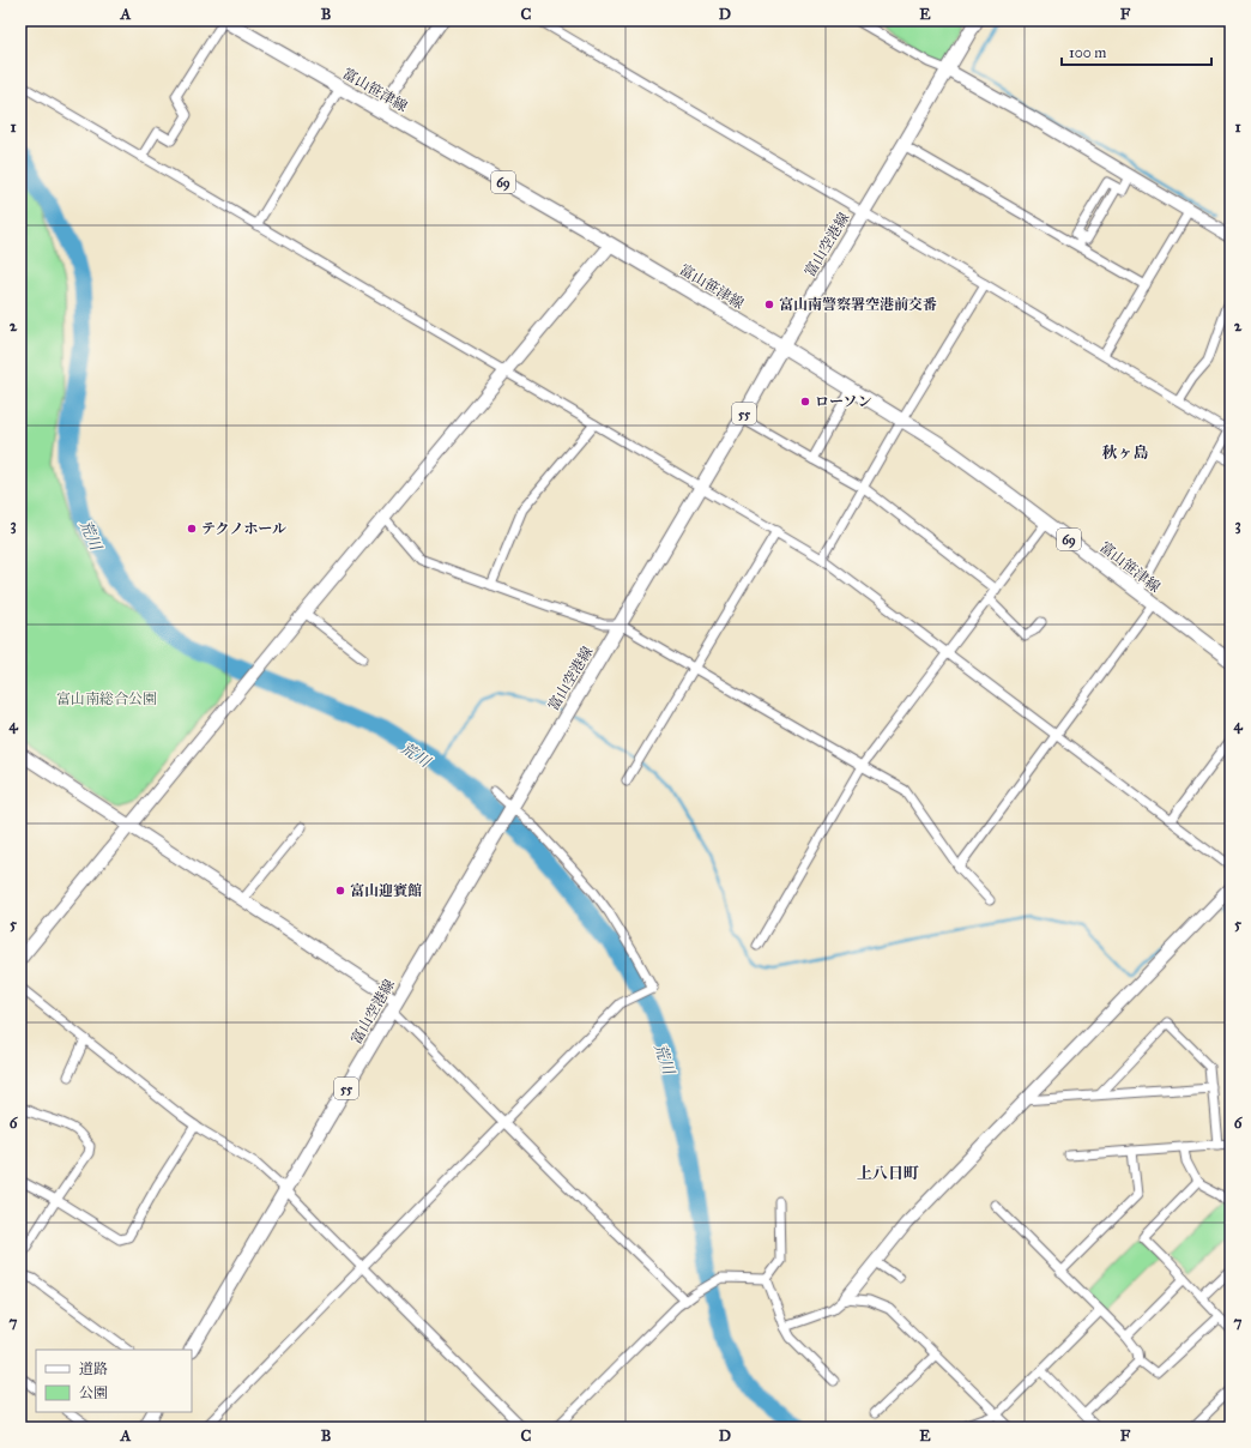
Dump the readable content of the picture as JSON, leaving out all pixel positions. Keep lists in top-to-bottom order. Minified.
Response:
{"streets":{"main road":["富山笹津線","69","富山空港線","55"]},"crossings":[["富山笹津線","富山空港線"]],"districts":["秋ヶ島","上八日町"],"water":["荒川"],"parks":["富山南総合公園"],"places":["富山南警察署空港前交番","ローソン","テクノホール","富山迎賓館"],"legend":["道路","公園"],"scale_bar":"100 m","grid":{"columns":["A","B","C","D","E","F"],"rows":["1","2","3","4","5","6","7"]}}
